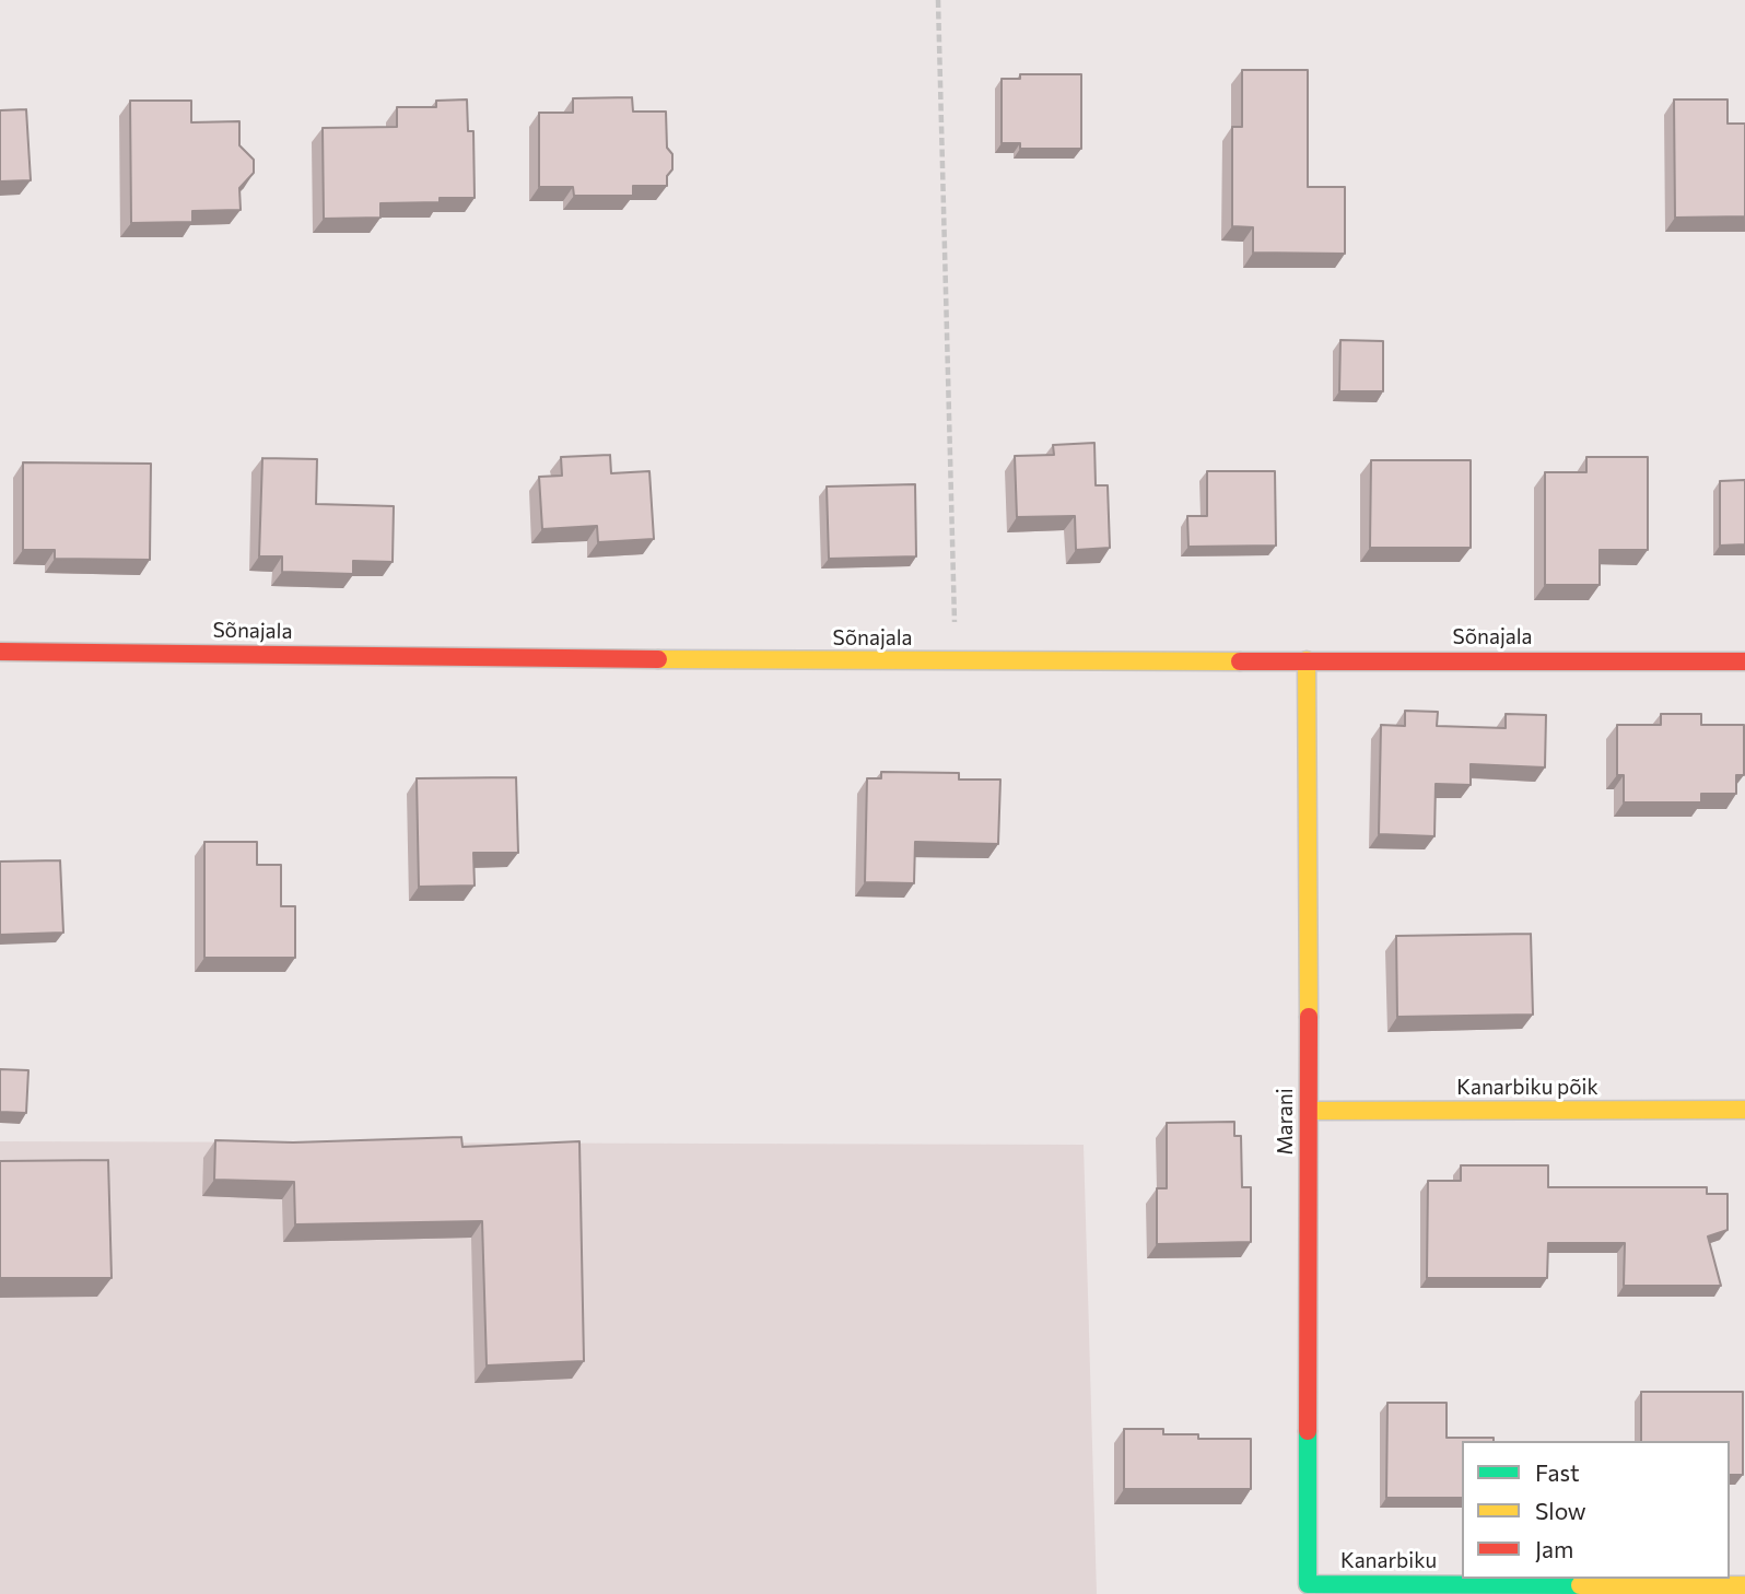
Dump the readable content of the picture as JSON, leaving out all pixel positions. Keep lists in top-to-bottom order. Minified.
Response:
{"streets":{"street":["Sõnajala","Kanarbiku põik","Marani","Kanarbiku"]},"crossings":[["Sõnajala","Marani"],["Kanarbiku põik","Marani"],["Marani","Kanarbiku"]],"legend":["Fast","Slow","Jam"]}
